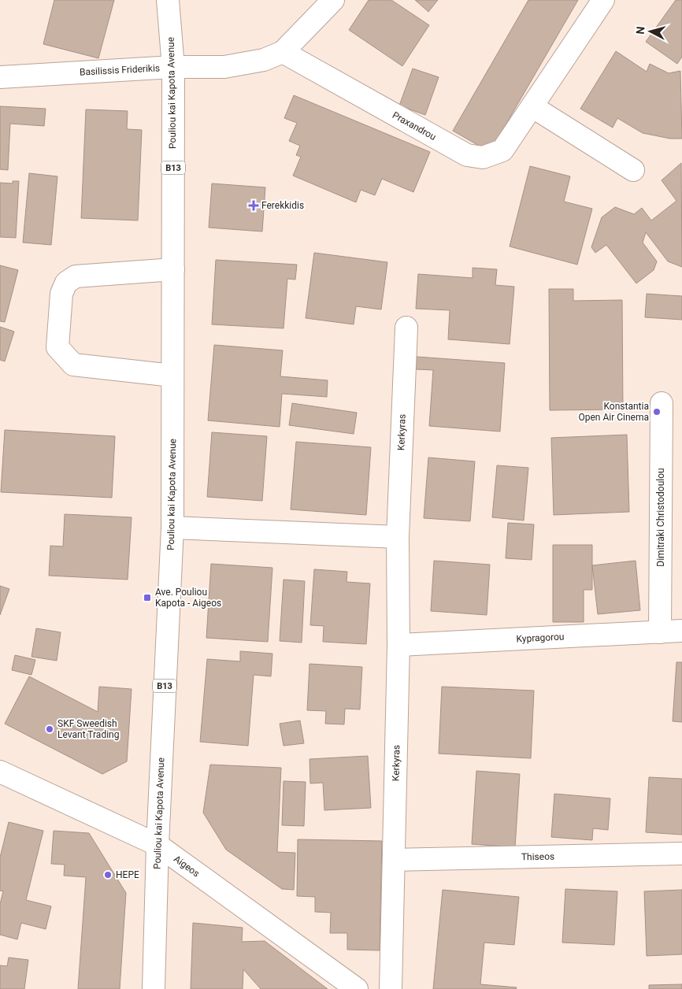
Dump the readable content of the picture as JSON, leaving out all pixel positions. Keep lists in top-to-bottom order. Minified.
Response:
{"streets":{"street":["Basilissis Friderikis","Pouliou kai Kapota Avenue","Praxandrou","B13","Kerkyras","Dimitraki Christodoulou","Kypragorou","Thiseos","Aigeos"]},"crossings":[["Basilissis Friderikis","Pouliou kai Kapota Avenue"],["Basilissis Friderikis","Praxandrou"],["Pouliou kai Kapota Avenue","Aigeos"],["Kerkyras","Kypragorou"],["Kerkyras","Thiseos"],["Dimitraki Christodoulou","Kypragorou"]],"places":{"health":["Ferekkidis"],"other":["Konstantia Open Air Cinema","SKF Sweedish Levant Trading","HEPE"],"transit":["Ave. Pouliou Kapota - Aigeos"]},"north":"left"}
